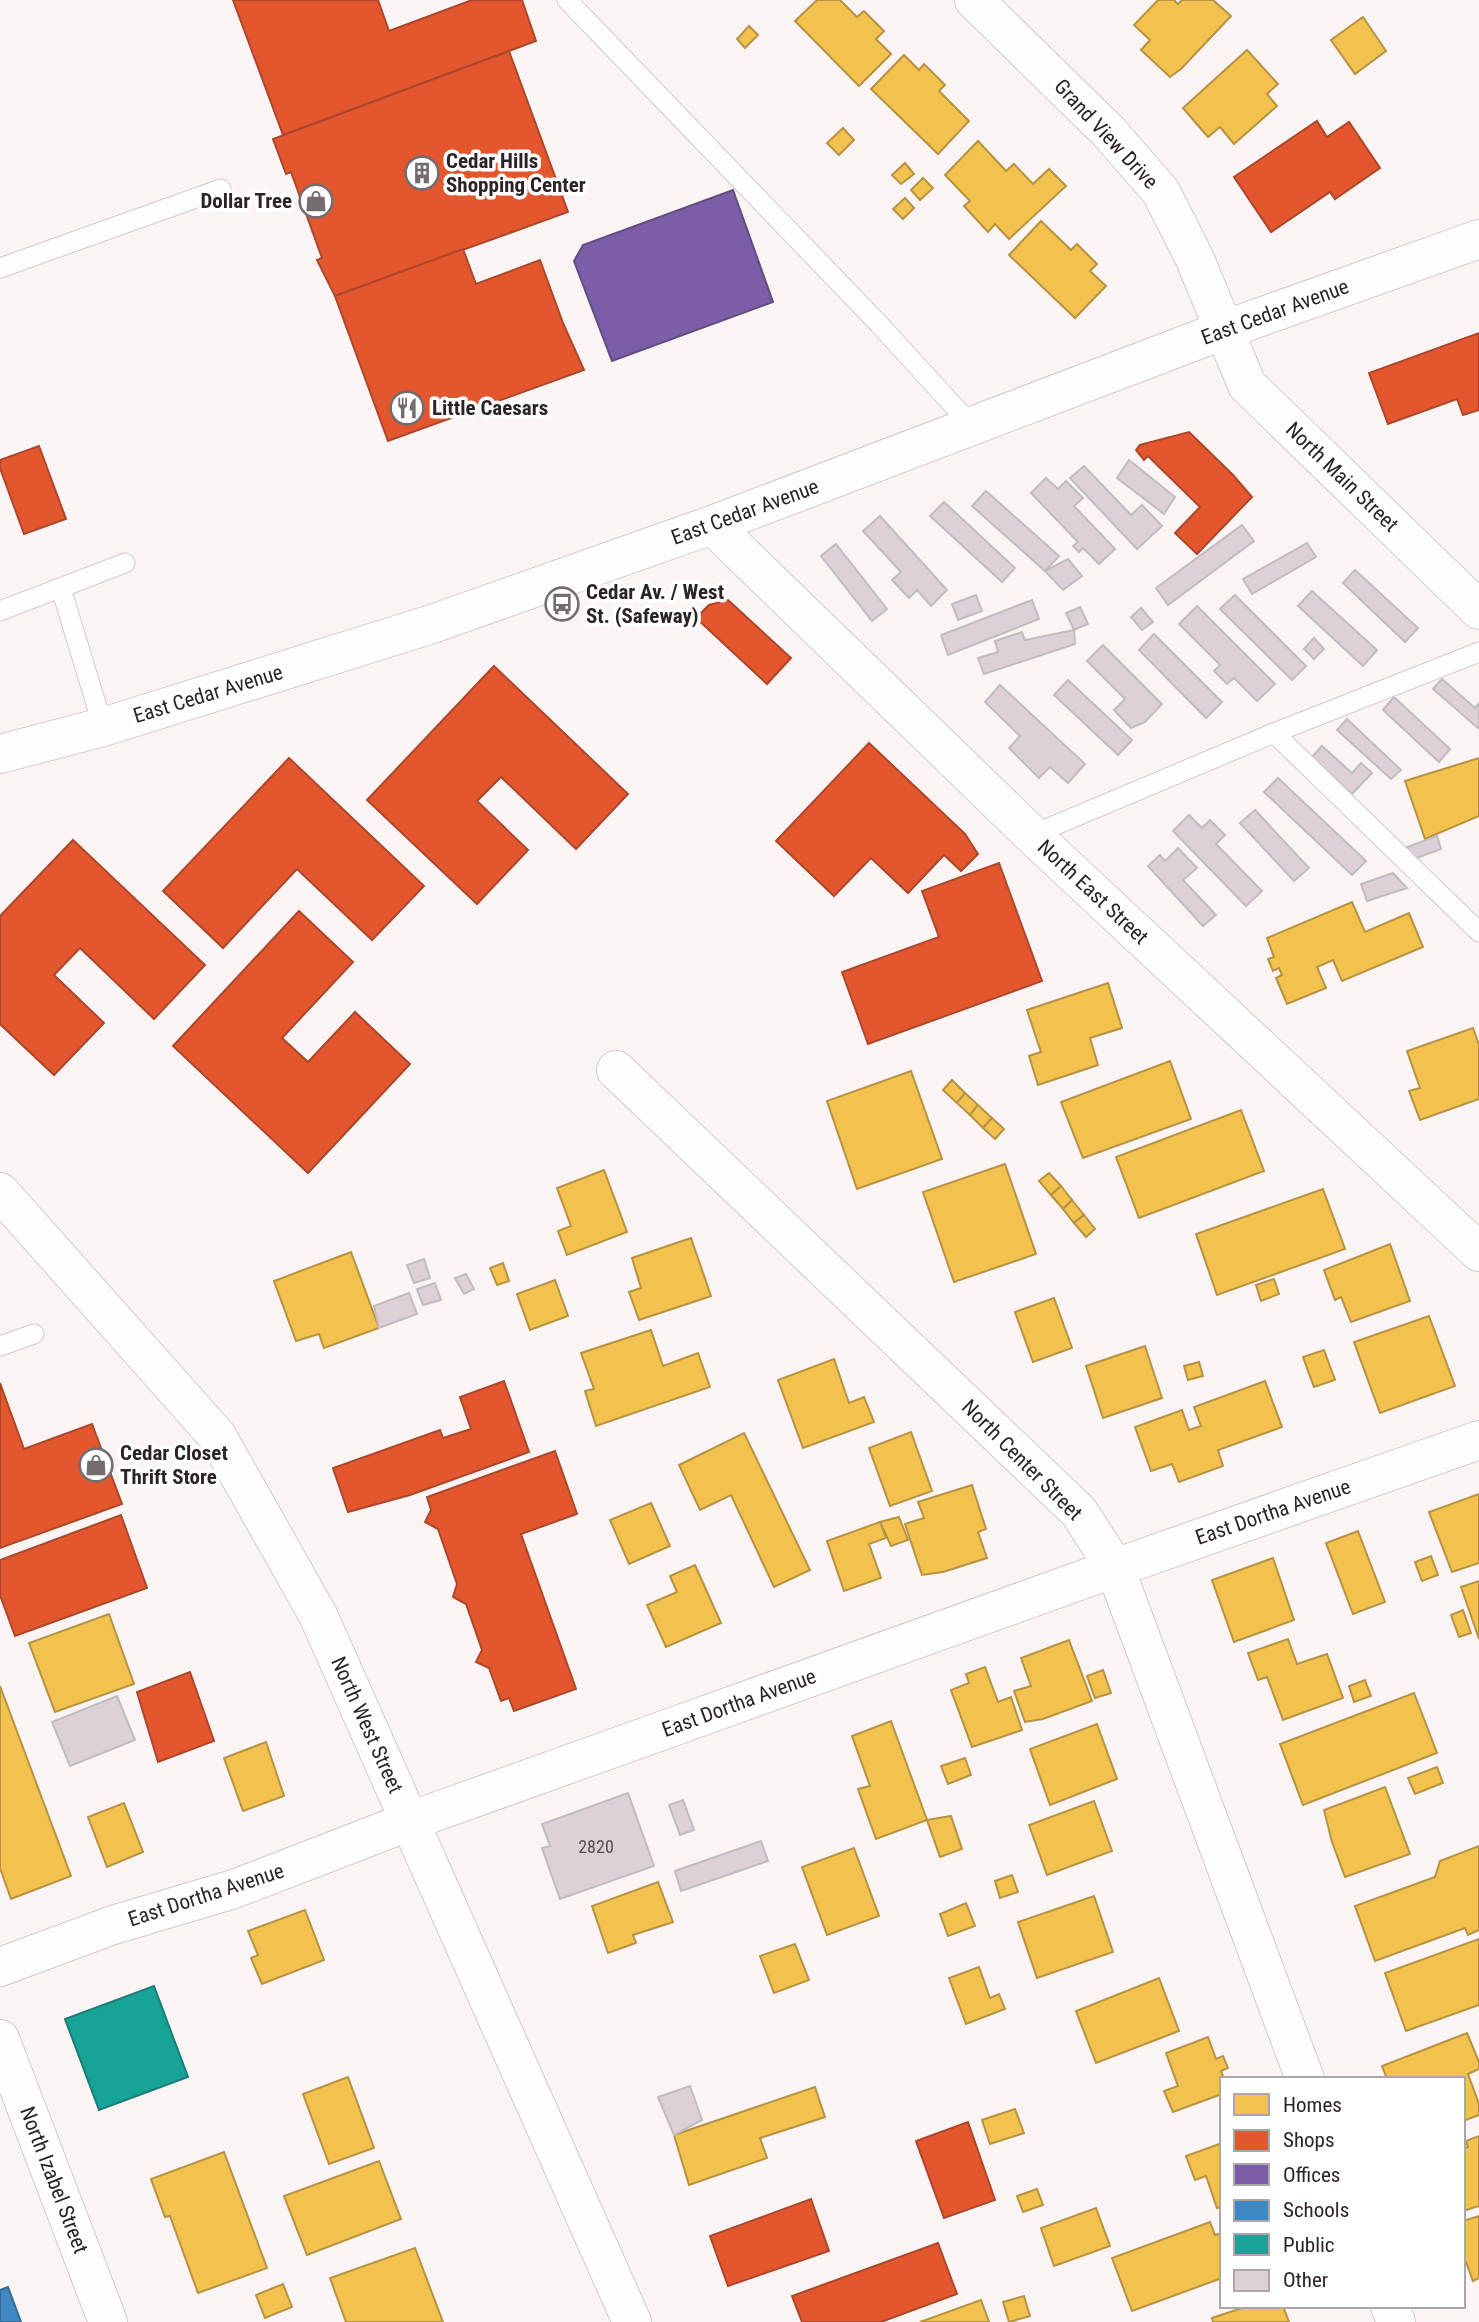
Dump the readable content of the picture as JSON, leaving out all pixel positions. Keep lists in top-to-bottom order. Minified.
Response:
{"streets":{"street":["Grand View Drive","East Cedar Avenue","North Main Street","North East Street","North Center Street","East Dortha Avenue","North West Street","North Izabel Street"]},"crossings":[["Grand View Drive","East Cedar Avenue"],["Grand View Drive","North Main Street"],["East Cedar Avenue","North Main Street"],["East Cedar Avenue","North East Street"],["North Center Street","East Dortha Avenue"],["East Dortha Avenue","North West Street"]],"places":{"building":["Cedar Hills Shopping Center"],"shop":["Dollar Tree","Cedar Closet Thrift Store"],"restaurant":["Little Caesars"],"bus stop":["Cedar Av. / West St. (Safeway)"]},"house_numbers":["2820"],"legend":["Homes","Shops","Offices","Schools","Public","Other"]}
